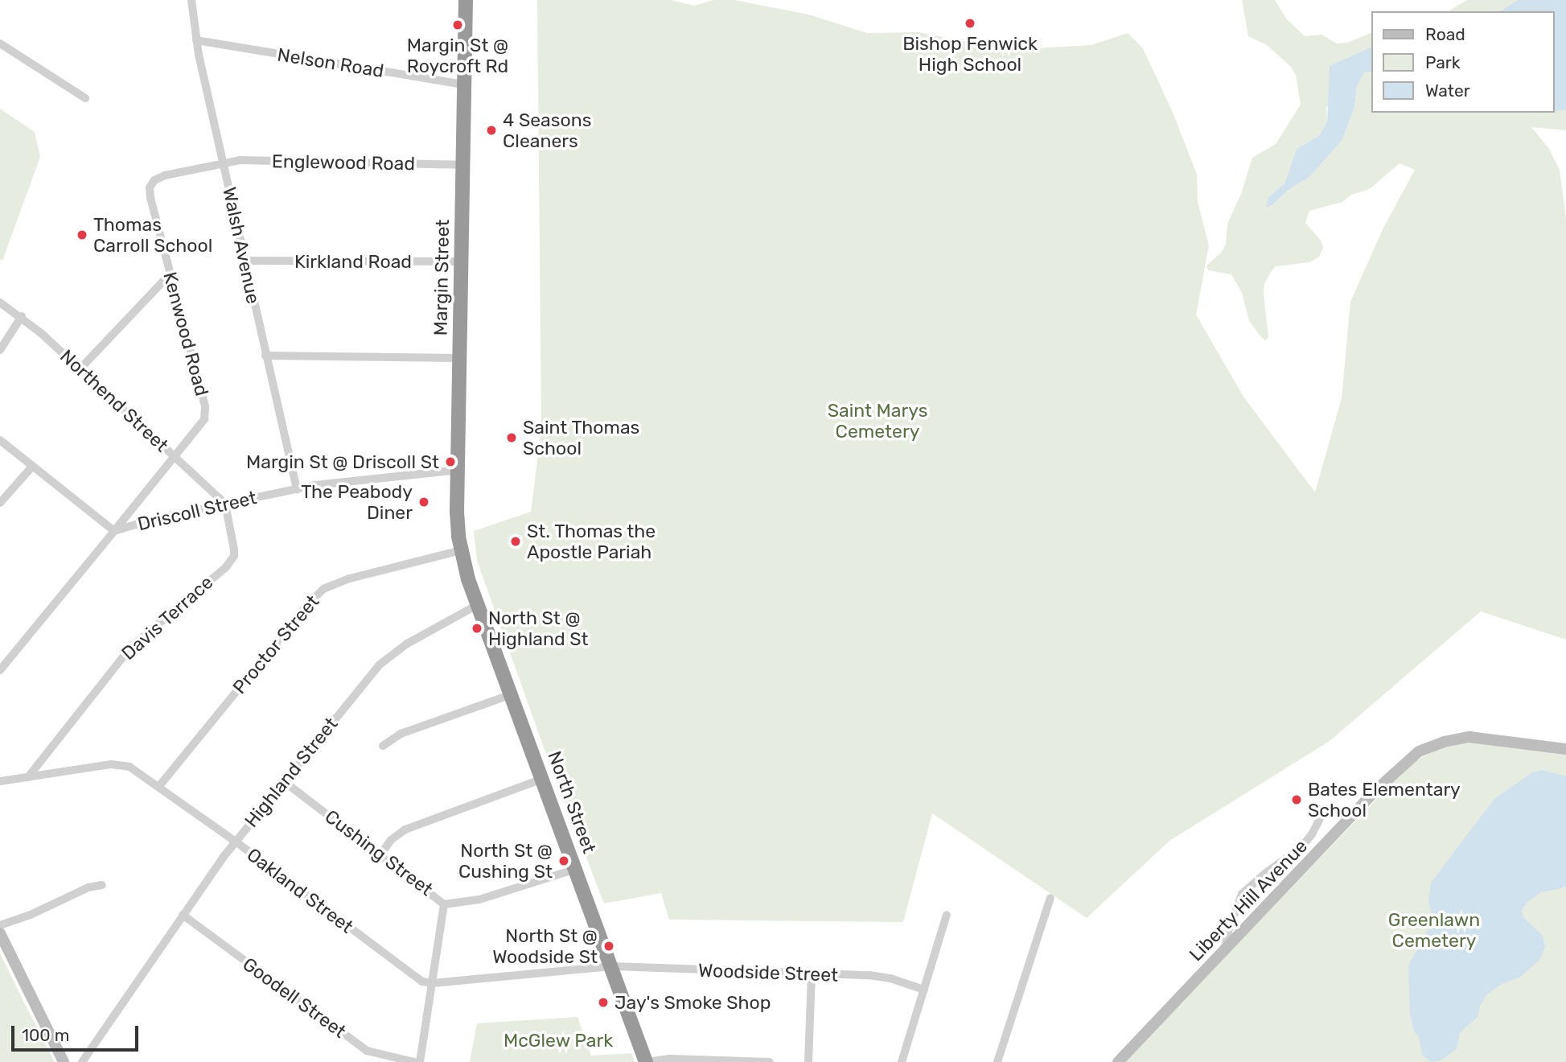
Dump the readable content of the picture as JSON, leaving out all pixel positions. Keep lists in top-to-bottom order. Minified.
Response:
{"streets":{"highway":["Margin Street","North Street"],"main road":["Liberty Hill Avenue"],"street":["Nelson Road","Englewood Road","Walsh Avenue","Kirkland Road","Kenwood Road","Northend Street","Driscoll Street","Davis Terrace","Proctor Street","Highland Street","Cushing Street","Oakland Street","Woodside Street","Goodell Street"]},"crossings":[["Nelson Road","Walsh Avenue"],["Nelson Road","Margin Street"],["Englewood Road","Walsh Avenue"],["Englewood Road","Margin Street"],["Englewood Road","Kenwood Road"],["Walsh Avenue","Kirkland Road"],["Walsh Avenue","Kenwood Road"],["Walsh Avenue","Driscoll Street"],["Kirkland Road","Margin Street"],["Margin Street","Driscoll Street"],["Margin Street","Proctor Street"],["Margin Street","North Street"],["Kenwood Road","Northend Street"],["Kenwood Road","Driscoll Street"],["Northend Street","Driscoll Street"],["Northend Street","Davis Terrace"],["Driscoll Street","Davis Terrace"],["Davis Terrace","Oakland Street"],["Proctor Street","North Street"],["Proctor Street","Oakland Street"],["Highland Street","North Street"],["Highland Street","Cushing Street"],["Highland Street","Oakland Street"],["Highland Street","Goodell Street"],["North Street","Cushing Street"],["North Street","Oakland Street"],["North Street","Woodside Street"],["Oakland Street","Woodside Street"]],"parks":["Saint Marys Cemetery","Greenlawn Cemetery","McGlew Park"],"places":["Bishop Fenwick High School","Margin St @ Roycroft Rd","4 Seasons Cleaners","Thomas Carroll School","Saint Thomas School","Margin St @ Driscoll St","The Peabody Diner","St. Thomas the Apostle Pariah","North St @ Highland St","Bates Elementary School","North St @ Cushing St","North St @ Woodside St","Jay's Smoke Shop"],"legend":["Road","Park","Water"],"scale_bar":"100 m"}
